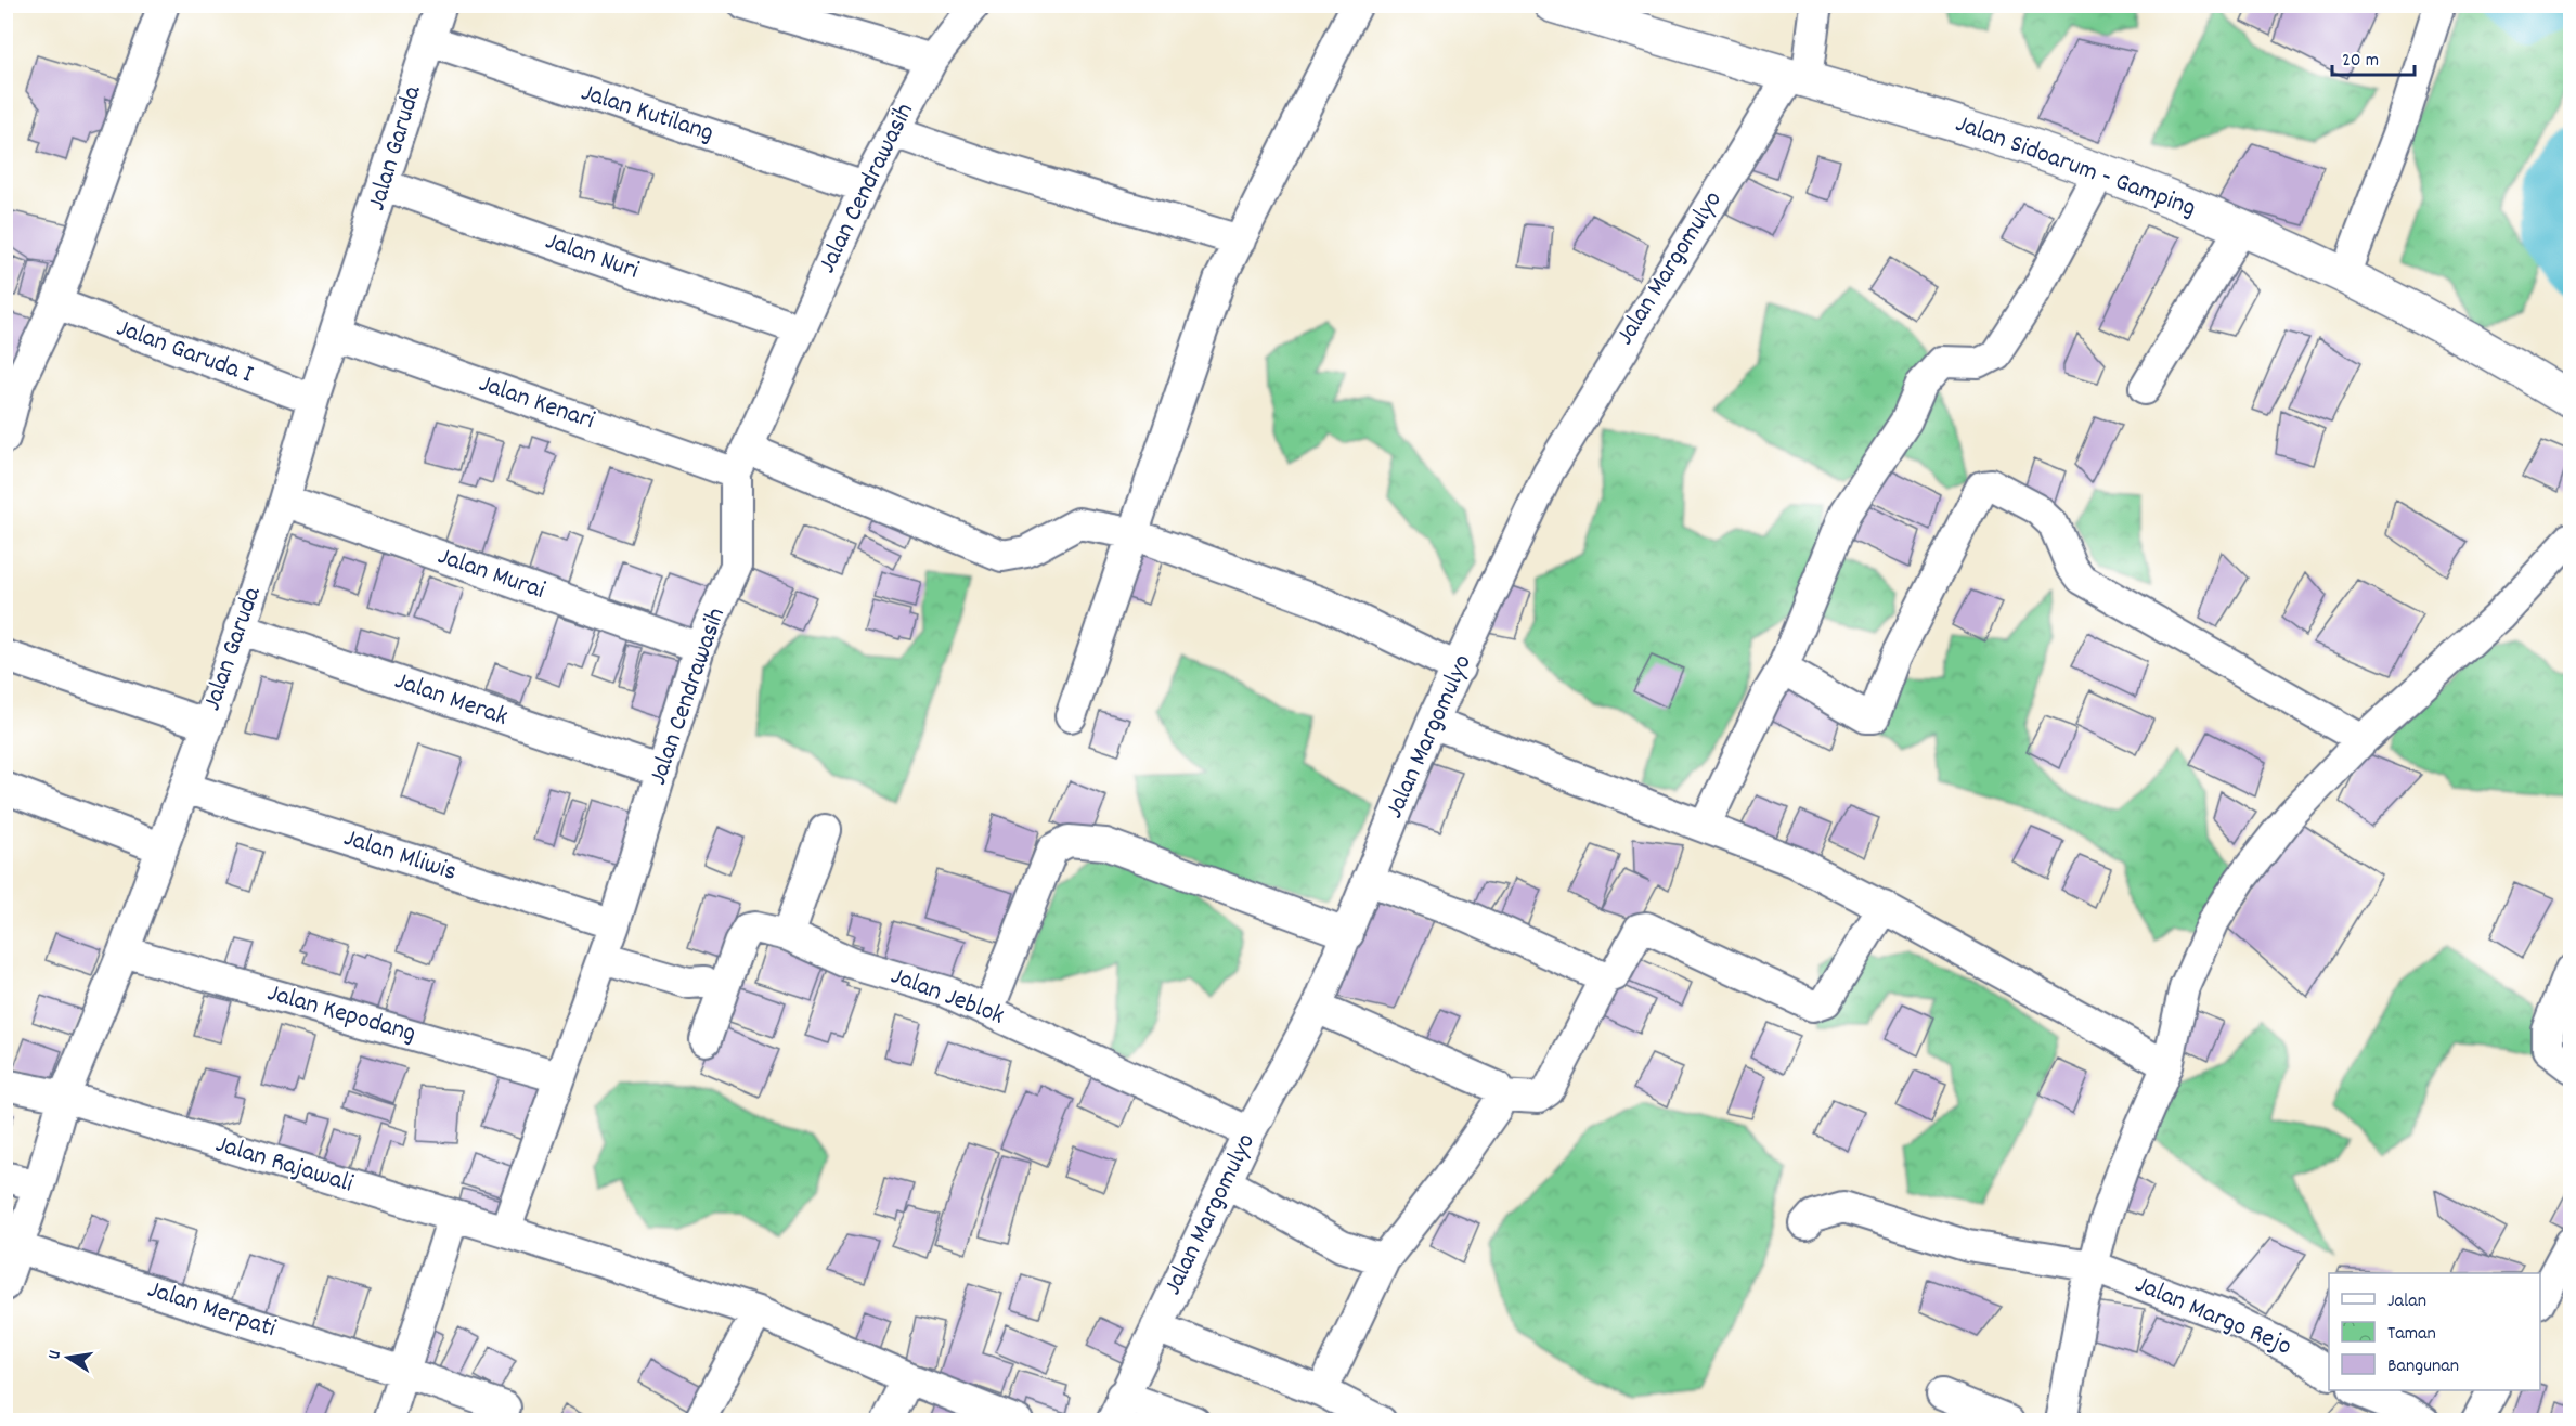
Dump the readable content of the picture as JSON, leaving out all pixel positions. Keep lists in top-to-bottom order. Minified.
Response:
{"streets":{"main road":["Jalan Sidoarum - Gamping"],"street":["Jalan Kutilang","Jalan Garuda","Jalan Cendrawasih","Jalan Nuri","Jalan Margomulyo","Jalan Garuda I","Jalan Kenari","Jalan Murai","Jalan Merak","Jalan Mliwis","Jalan Jeblok","Jalan Kepodang","Jalan Rajawali","Jalan Merpati","Jalan Margo Rejo"]},"crossings":[["Jalan Kutilang","Jalan Garuda"],["Jalan Kutilang","Jalan Cendrawasih"],["Jalan Garuda","Jalan Nuri"],["Jalan Garuda","Jalan Garuda I"],["Jalan Garuda","Jalan Kenari"],["Jalan Garuda","Jalan Murai"],["Jalan Garuda","Jalan Merak"],["Jalan Garuda","Jalan Mliwis"],["Jalan Garuda","Jalan Kepodang"],["Jalan Garuda","Jalan Rajawali"],["Jalan Garuda","Jalan Merpati"],["Jalan Sidoarum - Gamping","Jalan Margomulyo"],["Jalan Cendrawasih","Jalan Nuri"],["Jalan Cendrawasih","Jalan Kenari"],["Jalan Cendrawasih","Jalan Murai"],["Jalan Cendrawasih","Jalan Merak"],["Jalan Cendrawasih","Jalan Mliwis"],["Jalan Cendrawasih","Jalan Kepodang"],["Jalan Cendrawasih","Jalan Rajawali"],["Jalan Margomulyo","Jalan Kenari"],["Jalan Margomulyo","Jalan Jeblok"]],"legend":["Jalan","Taman","Bangunan"],"scale_bar":"20 m","north":"left"}
